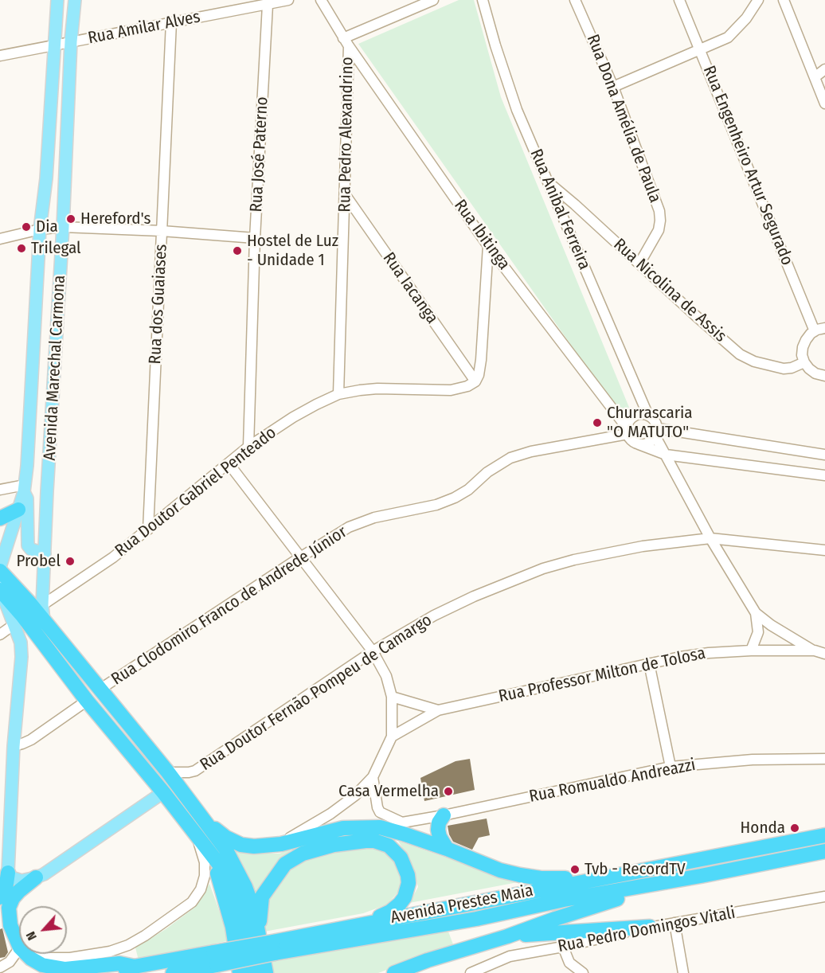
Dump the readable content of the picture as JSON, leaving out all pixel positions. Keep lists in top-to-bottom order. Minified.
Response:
{"streets":{"highway":["Avenida Prestes Maia"],"main road":["Avenida Marechal Carmona"],"street":["Rua Amilar Alves","Rua Dona Amélia de Paula","Rua Pedro Alexandrino","Rua José Paterno","Rua Engenheiro Artur Segurado","Rua Anibal Ferreira","Rua Ibitinga","Rua Iacanga","Rua Nicolina de Assis","Rua dos Guaiases","Rua Doutor Gabriel Penteado","Rua Clodomiro Franco de Andrede Júnior","Rua Professor Milton de Tolosa","Rua Doutor Fernão Pompeu de Camargo","Rua Romualdo Andreazzi","Rua Pedro Domingos Vitali"]},"crossings":[["Rua Amilar Alves","Rua José Paterno"],["Rua Amilar Alves","Rua dos Guaiases"],["Rua Amilar Alves","Avenida Marechal Carmona"],["Rua Dona Amélia de Paula","Rua Nicolina de Assis"],["Rua Pedro Alexandrino","Rua Ibitinga"],["Rua Pedro Alexandrino","Rua Iacanga"],["Rua Pedro Alexandrino","Rua Doutor Gabriel Penteado"],["Rua José Paterno","Rua Doutor Gabriel Penteado"],["Rua Anibal Ferreira","Rua Ibitinga"],["Rua Anibal Ferreira","Rua Nicolina de Assis"],["Rua Anibal Ferreira","Rua Clodomiro Franco de Andrede Júnior"],["Rua Anibal Ferreira","Rua Professor Milton de Tolosa"],["Rua Anibal Ferreira","Rua Doutor Fernão Pompeu de Camargo"],["Rua Ibitinga","Rua Clodomiro Franco de Andrede Júnior"],["Rua Iacanga","Rua Doutor Gabriel Penteado"],["Rua dos Guaiases","Rua Doutor Gabriel Penteado"],["Avenida Marechal Carmona","Rua Doutor Gabriel Penteado"]],"places":["Hereford's","Dia","Trilegal","Hostel de Luz - Unidade 1","Churrascaria \"O MATUTO\"","Probel","Casa Vermelha","Honda","Tvb - RecordTV"],"north":"bottom left"}
